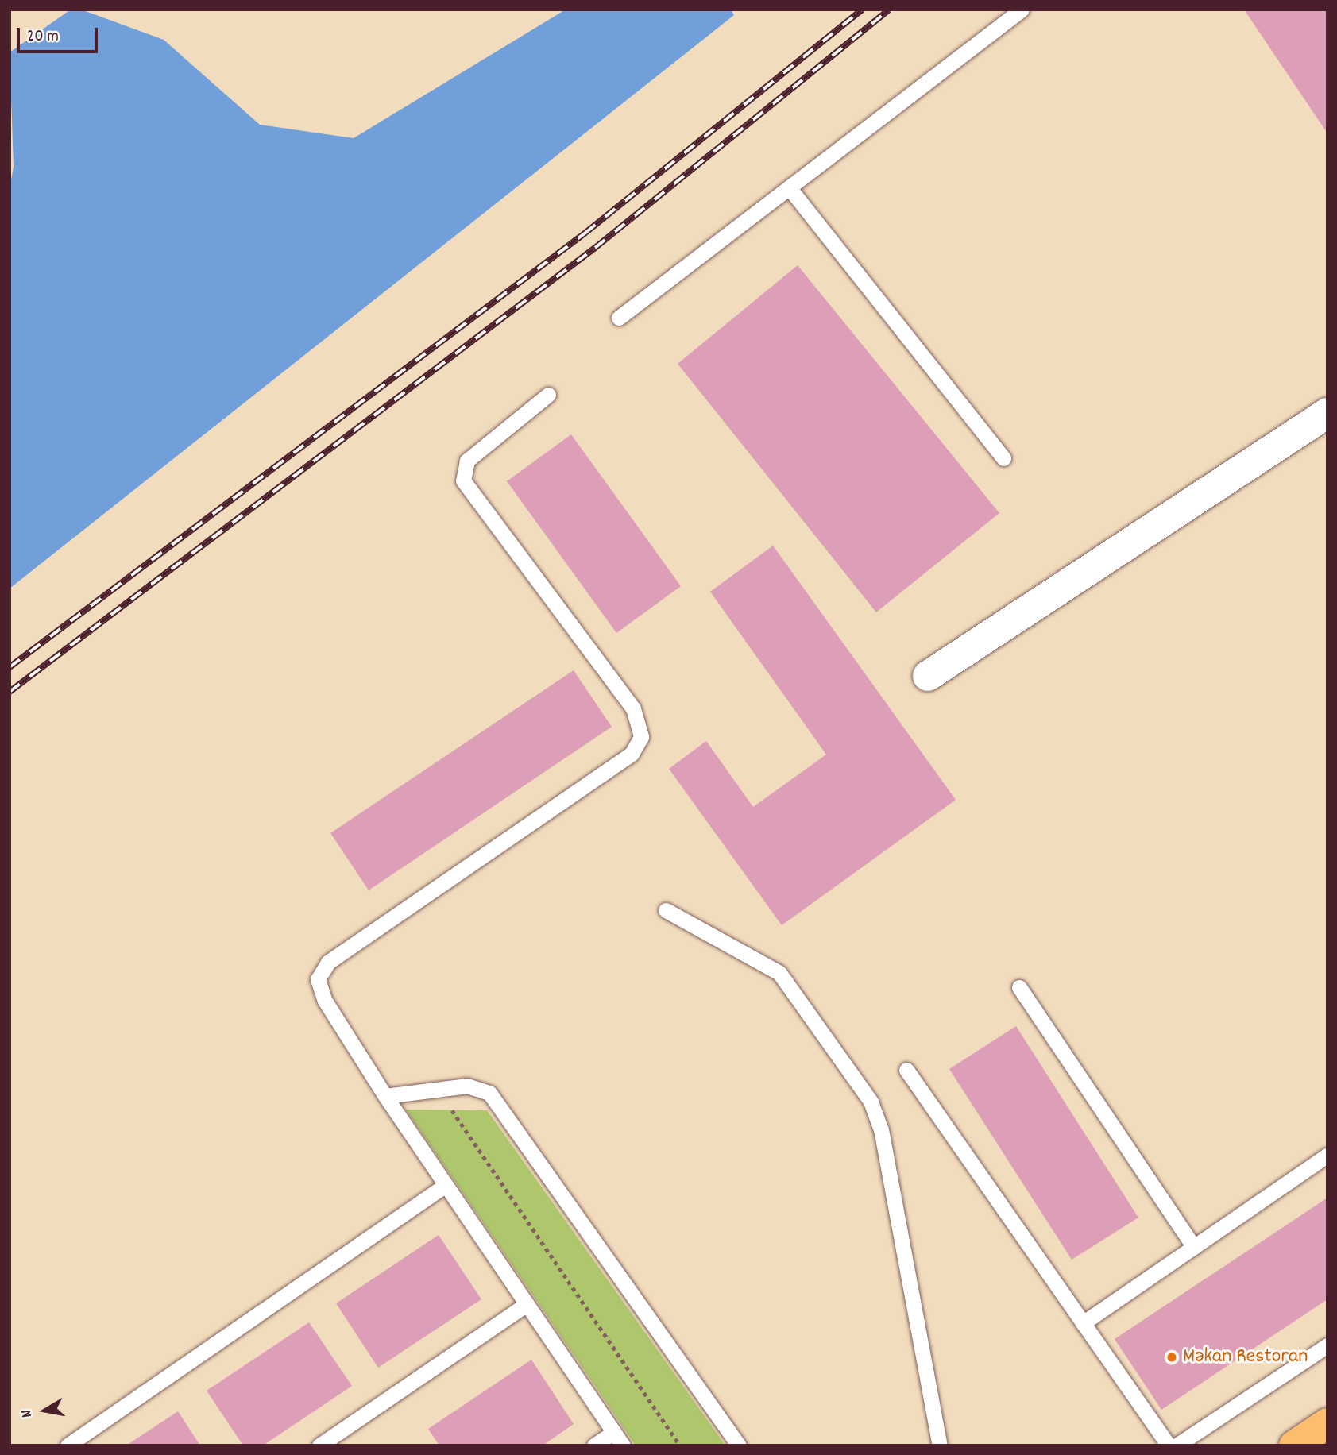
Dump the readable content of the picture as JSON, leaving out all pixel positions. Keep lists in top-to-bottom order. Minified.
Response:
{"places":["Məkan Restoran"],"scale_bar":"20 m","north":"left"}
